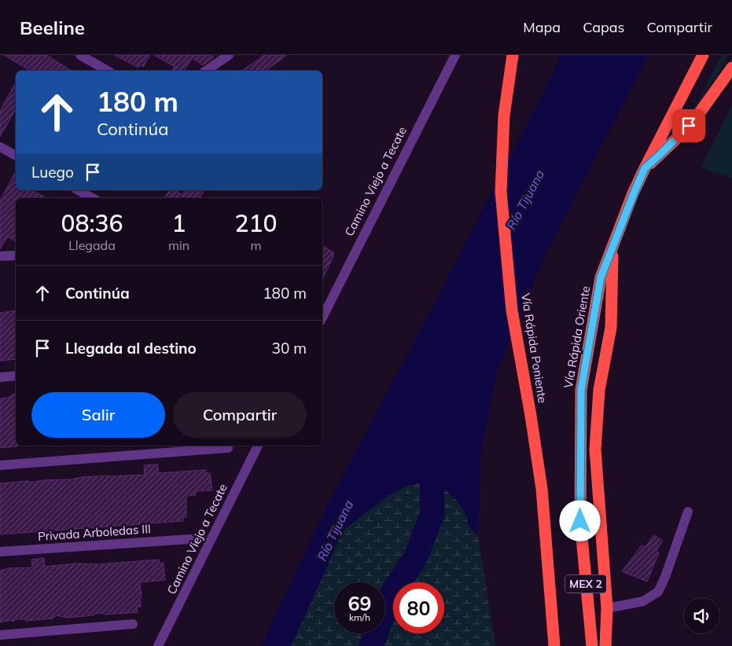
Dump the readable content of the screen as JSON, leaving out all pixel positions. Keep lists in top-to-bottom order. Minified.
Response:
{"streets":{"highway":["Vía Rápida Oriente","Vía Rápida Poniente","MEX 2"],"street":["Camino Viejo a Tecate","Privada Arboledas III"]},"water":["Río Tijuana"],"page":{"header":"Beeline","nav":["Mapa","Capas","Compartir"],"turn":["180 m","Continúa"],"then":"Luego","eta":["08:36","Llegada","1","min","210","m"],"list":[{"name":"Continúa","value":"180 m"},{"name":"Llegada al destino","value":"30 m"}],"buttons":["Salir","Compartir"],"speed":"69 km/h","limit":"80"}}
